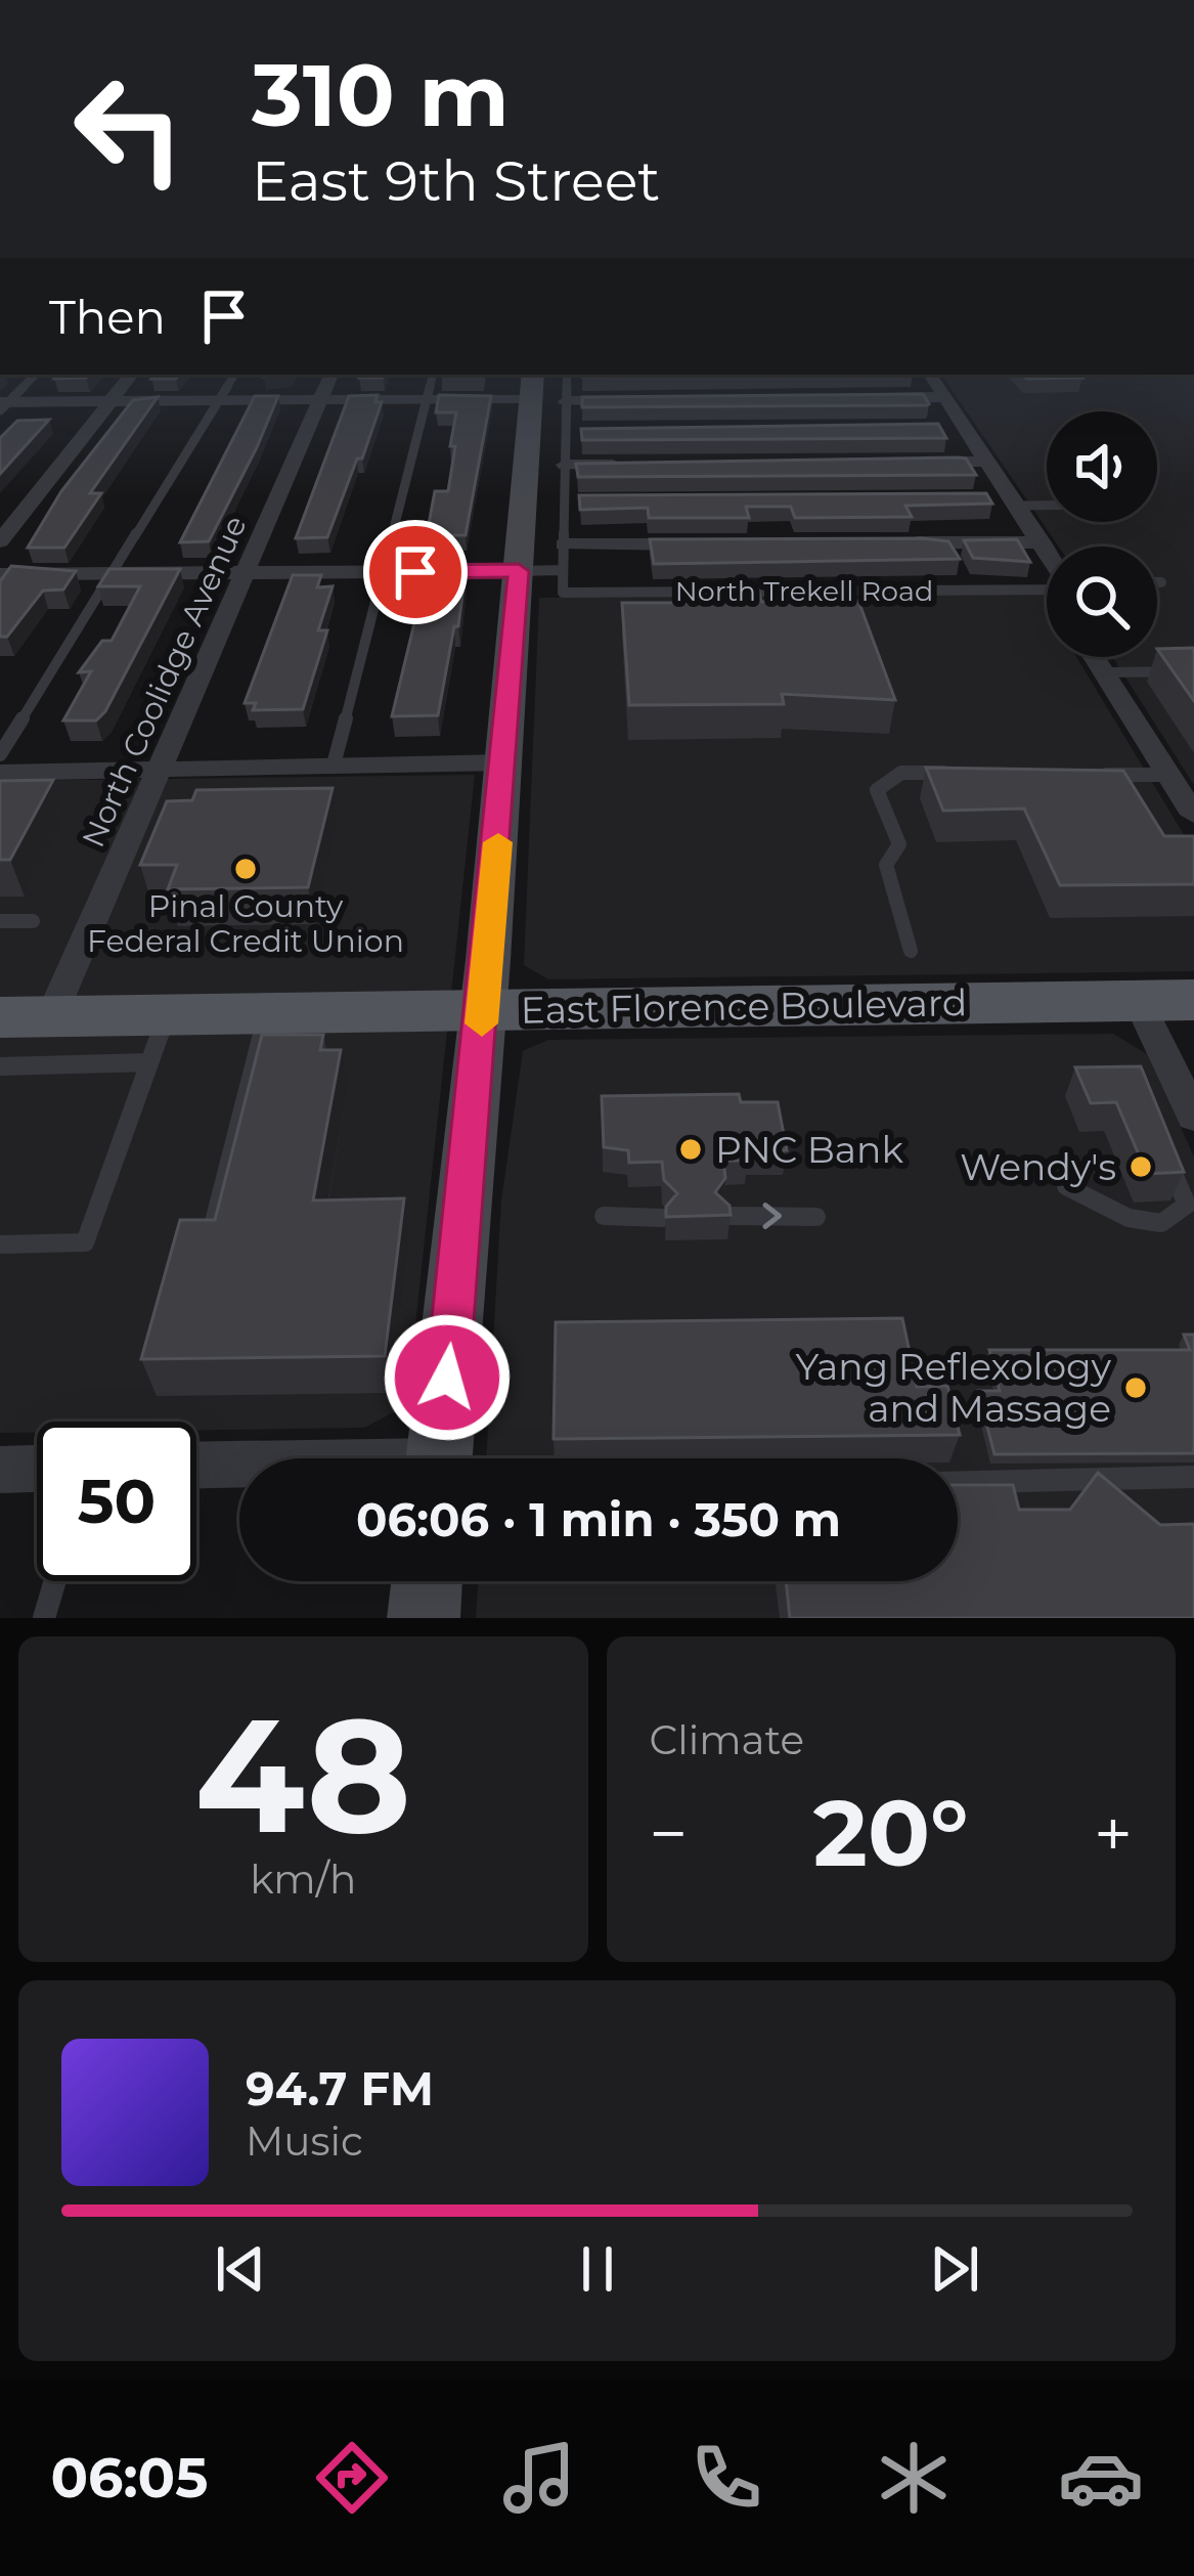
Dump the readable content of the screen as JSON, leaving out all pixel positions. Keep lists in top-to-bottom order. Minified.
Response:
{"streets":{"main road":["East Florence Boulevard"],"street":["North Coolidge Avenue"],"lane":["North Trekell Road"]},"crossings":[["North Coolidge Avenue","East Florence Boulevard"]],"places":["Pinal County Federal Credit Union","PNC Bank","Wendy's","Yang Reflexology and Massage"],"page":{"turn":["310 m","East 9th Street"],"then":"Then","limit":"50","trip":"06:06 · 1 min · 350 m","tile":[["48","km/h"],"Climate"],"heat":["−","20°","+"],"song":["94.7 FM","Music"],"tabs":"06:05"}}
